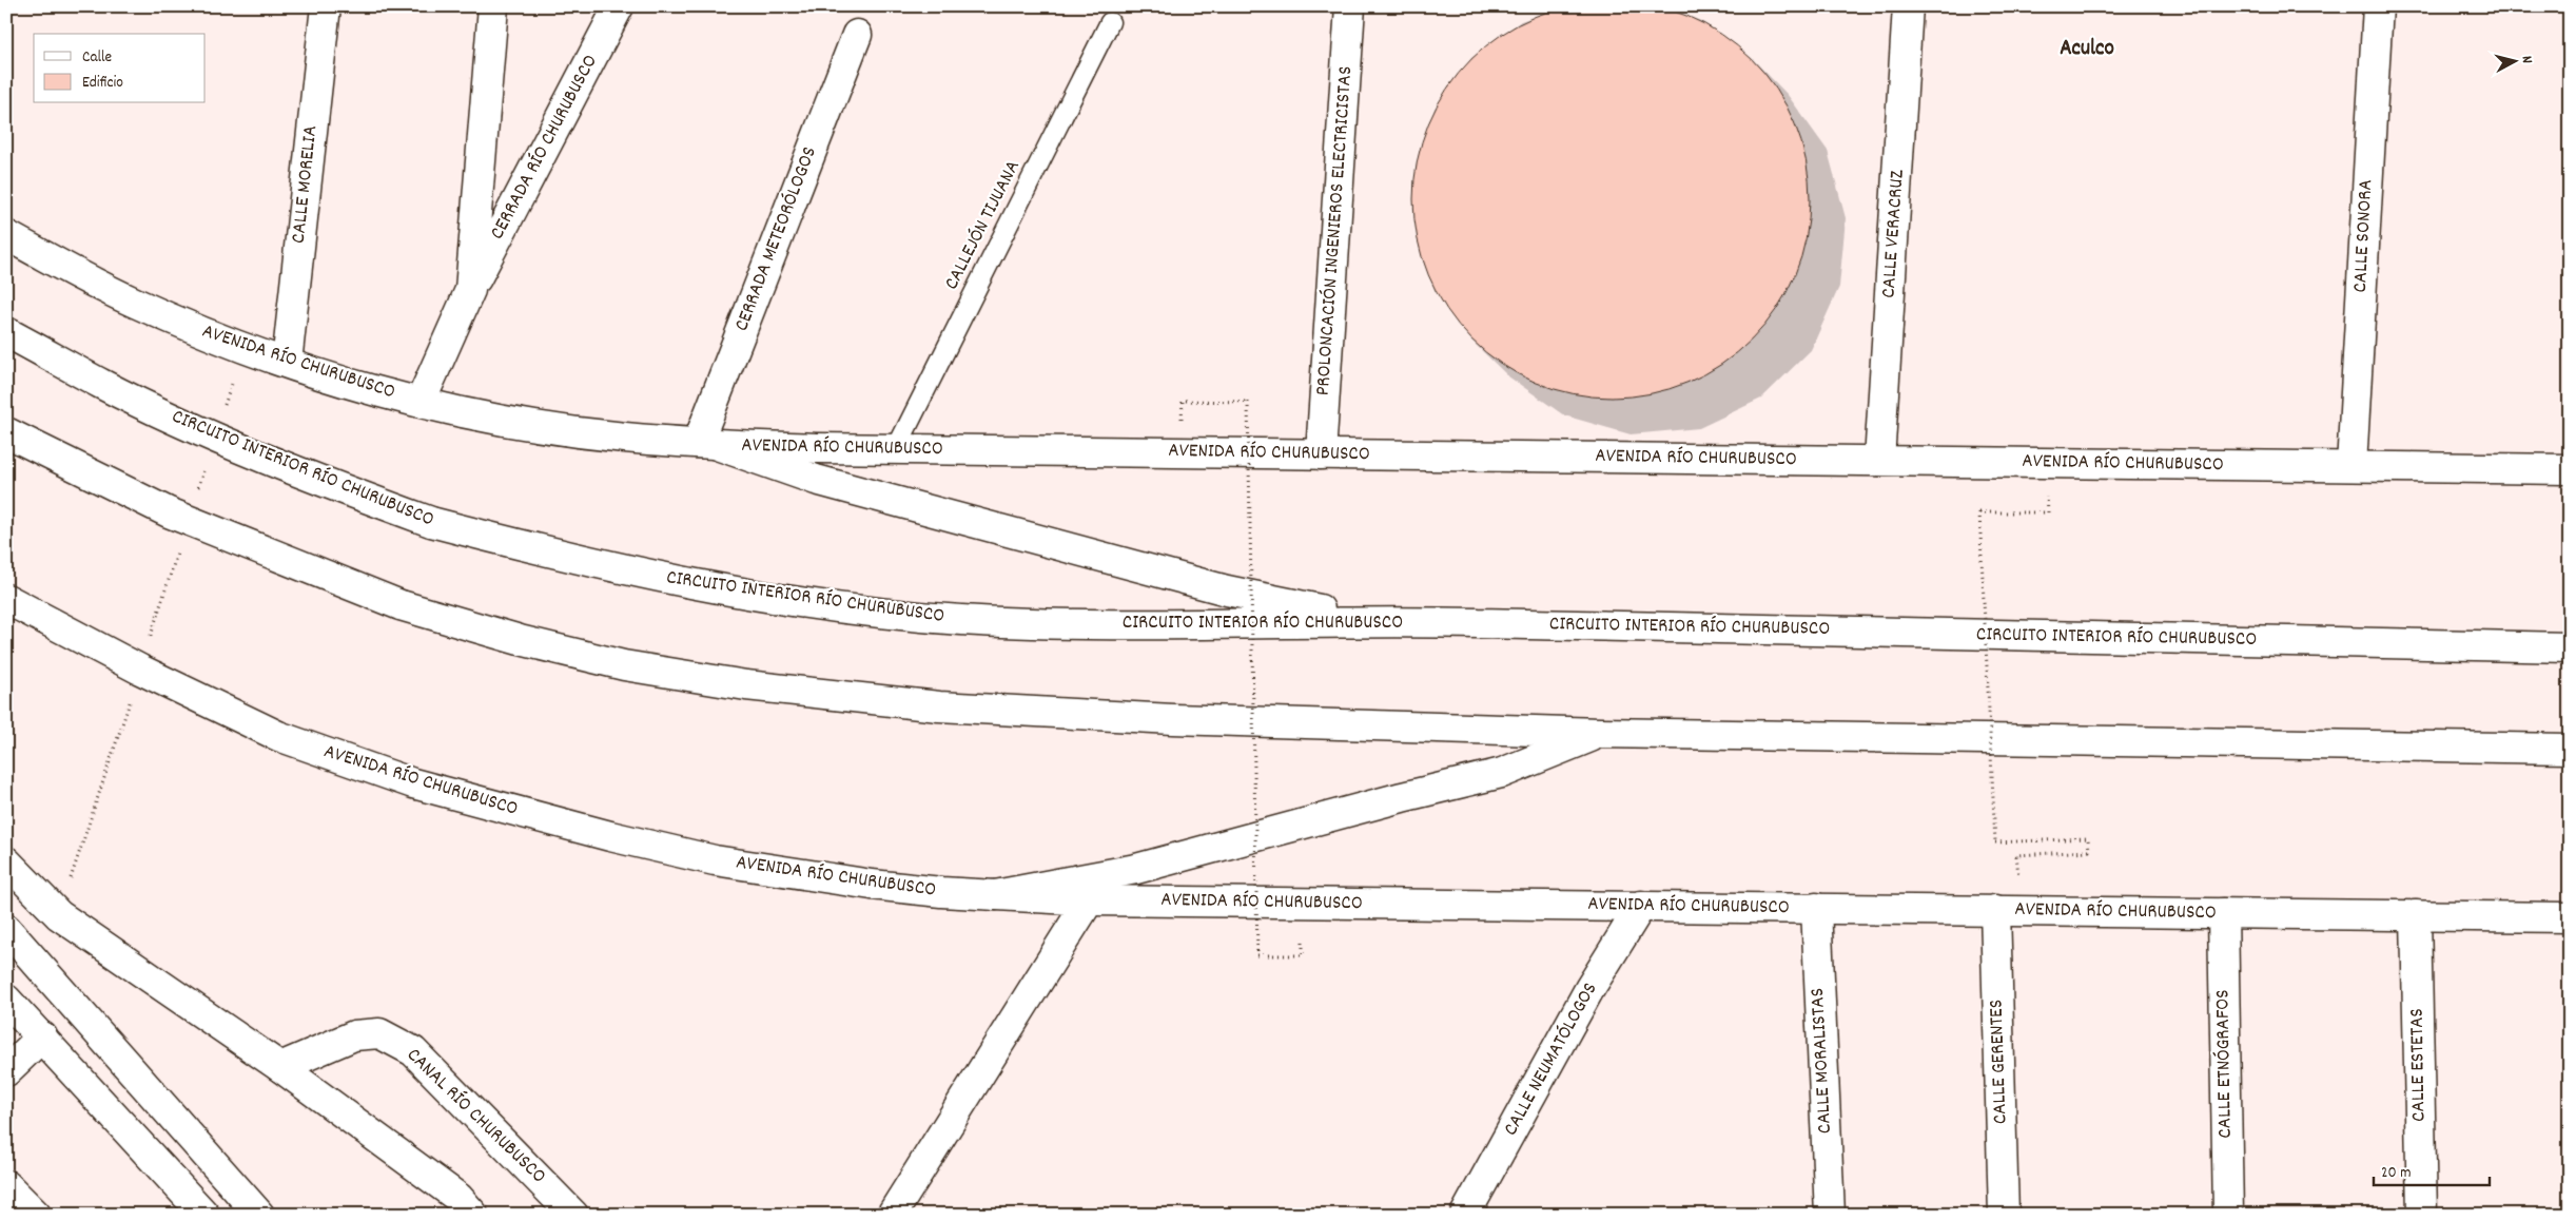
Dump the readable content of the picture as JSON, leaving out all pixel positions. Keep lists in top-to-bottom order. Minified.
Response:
{"streets":{"main road":["CERRADA RÍO CHURUBUSCO","CALLE MORELIA","PROLONCACIÓN INGENIEROS ELECTRICISTAS","CALLE VERACRUZ","CALLE SONORA","CERRADA METEORÓLOGOS","AVENIDA RÍO CHURUBUSCO","CIRCUITO INTERIOR RÍO CHURUBUSCO","CALLE NEUMATÓLOGOS","CALLE MORALISTAS","CALLE GERENTES","CALLE ETNÓGRAFOS","CALLE ESTETAS","CANAL RÍO CHURUBUSCO"],"lane":["CALLEJÓN TIJUANA"]},"crossings":[["CERRADA RÍO CHURUBUSCO","AVENIDA RÍO CHURUBUSCO"],["CALLE MORELIA","AVENIDA RÍO CHURUBUSCO"],["CALLEJÓN TIJUANA","AVENIDA RÍO CHURUBUSCO"],["PROLONCACIÓN INGENIEROS ELECTRICISTAS","AVENIDA RÍO CHURUBUSCO"],["CALLE VERACRUZ","AVENIDA RÍO CHURUBUSCO"],["CALLE SONORA","AVENIDA RÍO CHURUBUSCO"],["CERRADA METEORÓLOGOS","AVENIDA RÍO CHURUBUSCO"],["AVENIDA RÍO CHURUBUSCO","CALLE NEUMATÓLOGOS"],["AVENIDA RÍO CHURUBUSCO","CALLE MORALISTAS"],["AVENIDA RÍO CHURUBUSCO","CALLE GERENTES"],["AVENIDA RÍO CHURUBUSCO","CALLE ETNÓGRAFOS"],["AVENIDA RÍO CHURUBUSCO","CALLE ESTETAS"]],"districts":["Aculco"],"legend":["Calle","Edificio"],"scale_bar":"20 m","north":"right"}
